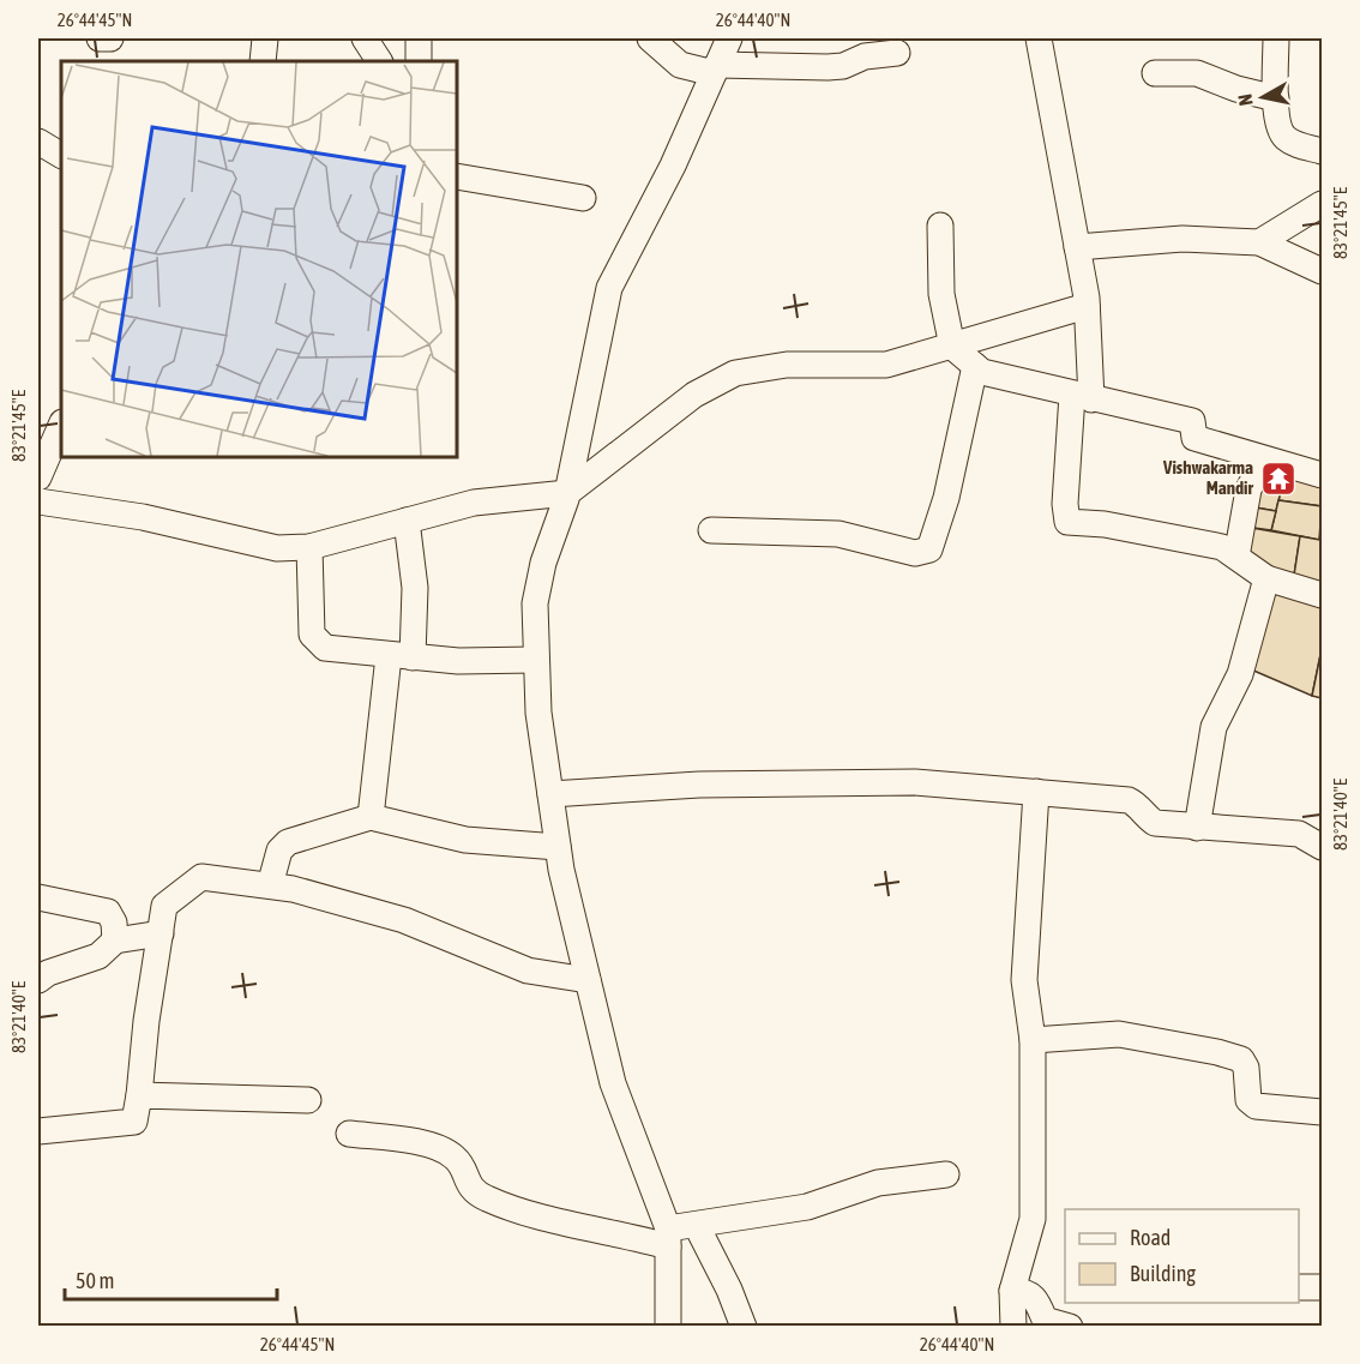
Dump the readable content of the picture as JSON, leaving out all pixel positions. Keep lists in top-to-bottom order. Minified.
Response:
{"places":{"temple":["Vishwakarma Mandir"]},"legend":["Road","Building"],"scale_bar":"50 m","north":"left","coordinates":["26°44'45\"N","26°44'40\"N","83°21'45\"E","83°21'40\"E"]}
